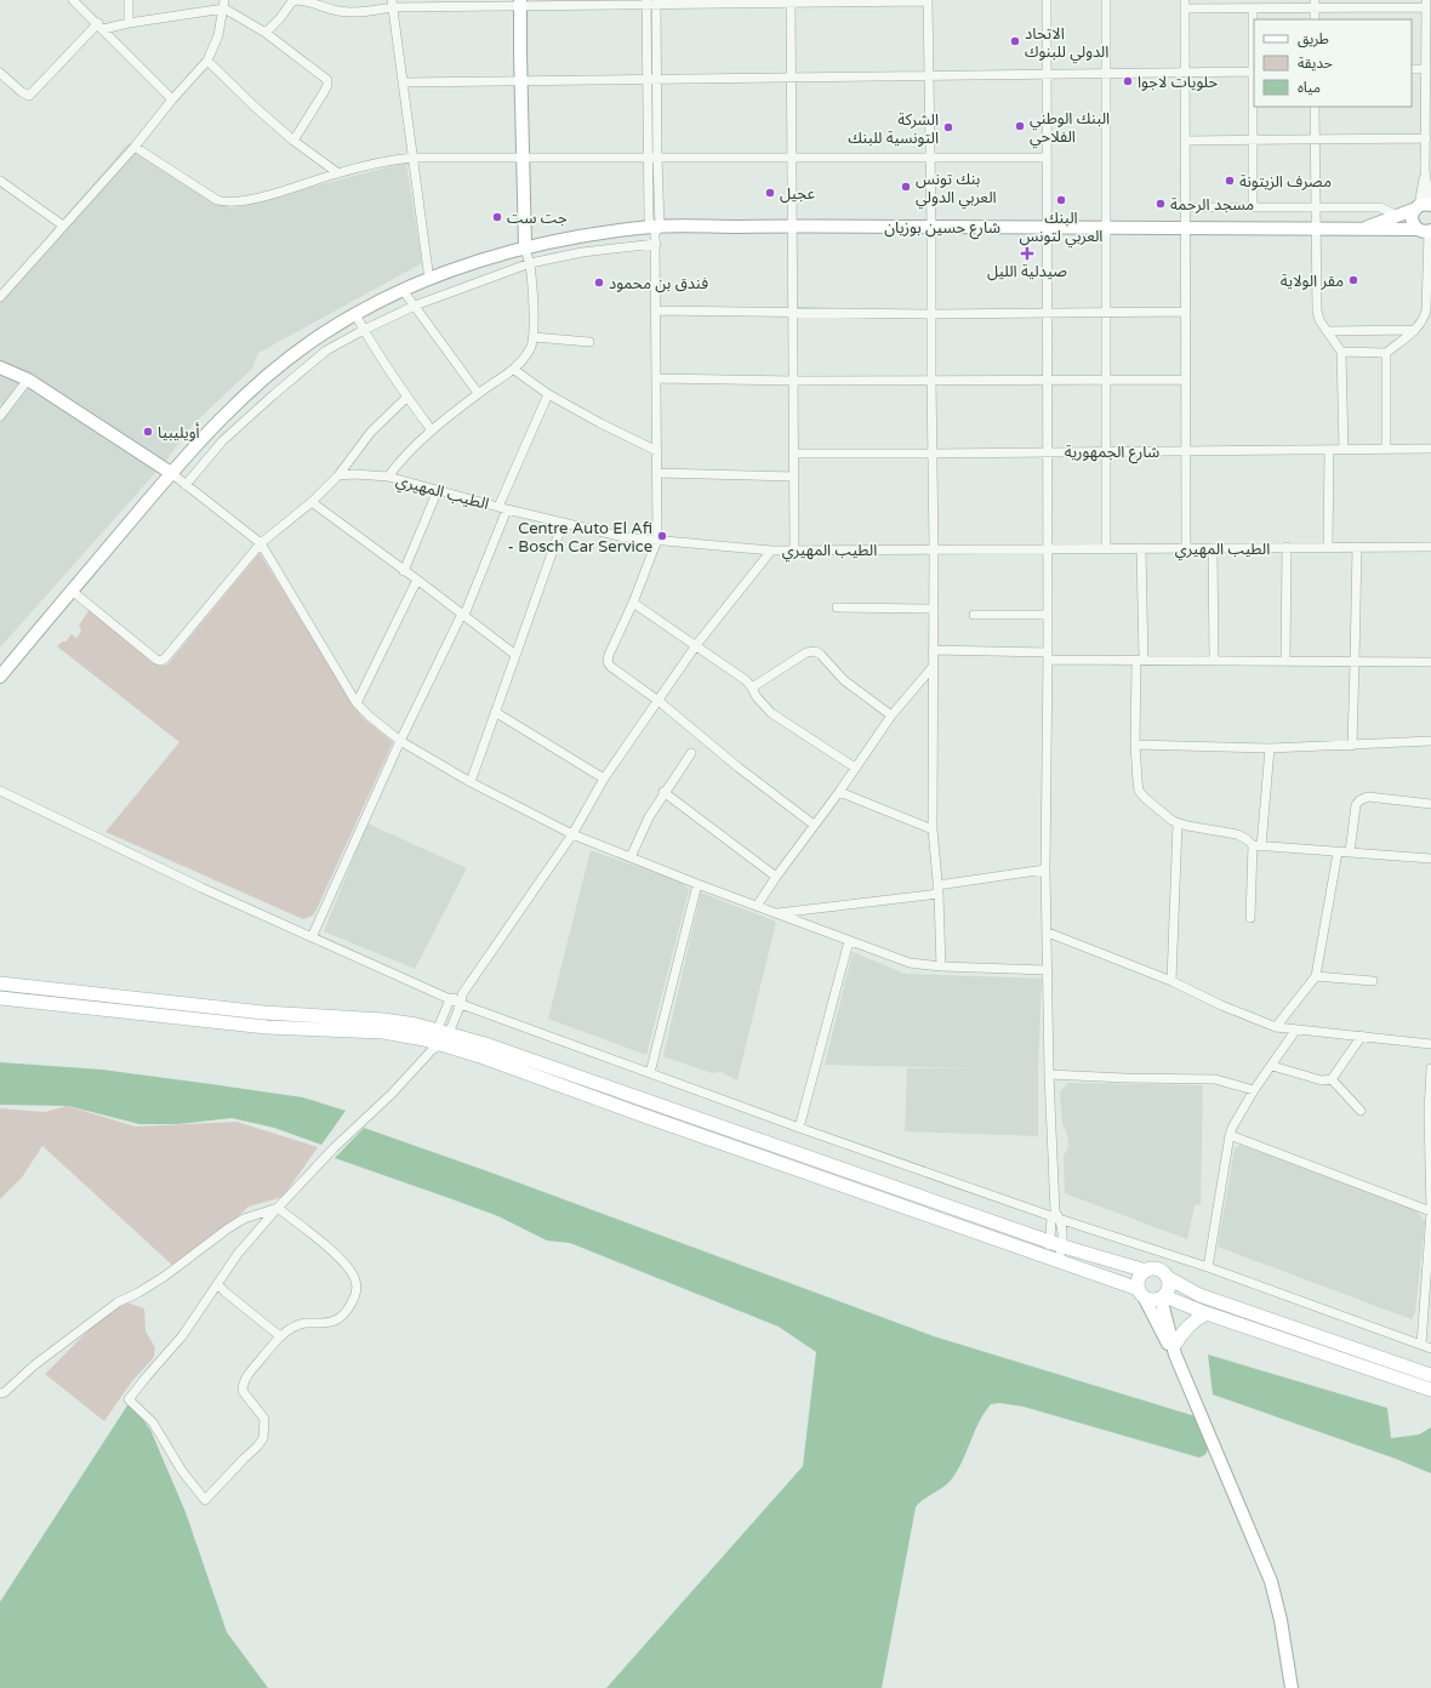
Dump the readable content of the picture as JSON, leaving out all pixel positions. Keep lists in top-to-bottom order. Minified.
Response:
{"streets":{"main road":["شارع حسين بوزيان"],"street":["شارع الجمهورية","الطيب المهيري"]},"places":{"other":["الاتحاد الدولي للبنوك","حلويات لاجوا","البنك الوطني الفلاحي","الشركة التونسية للبنك","مصرف الزيتونة","بنك تونس العربي الدولي","عجيل","البنك العربي لتونس","مسجد الرحمة","جت ست","مقر الولاية","فندق بن محمود","أويليبيا","Centre Auto El Afi - Bosch Car Service"],"health":["صيدلية الليل"]},"legend":["طريق","حديقة","مياه"]}
